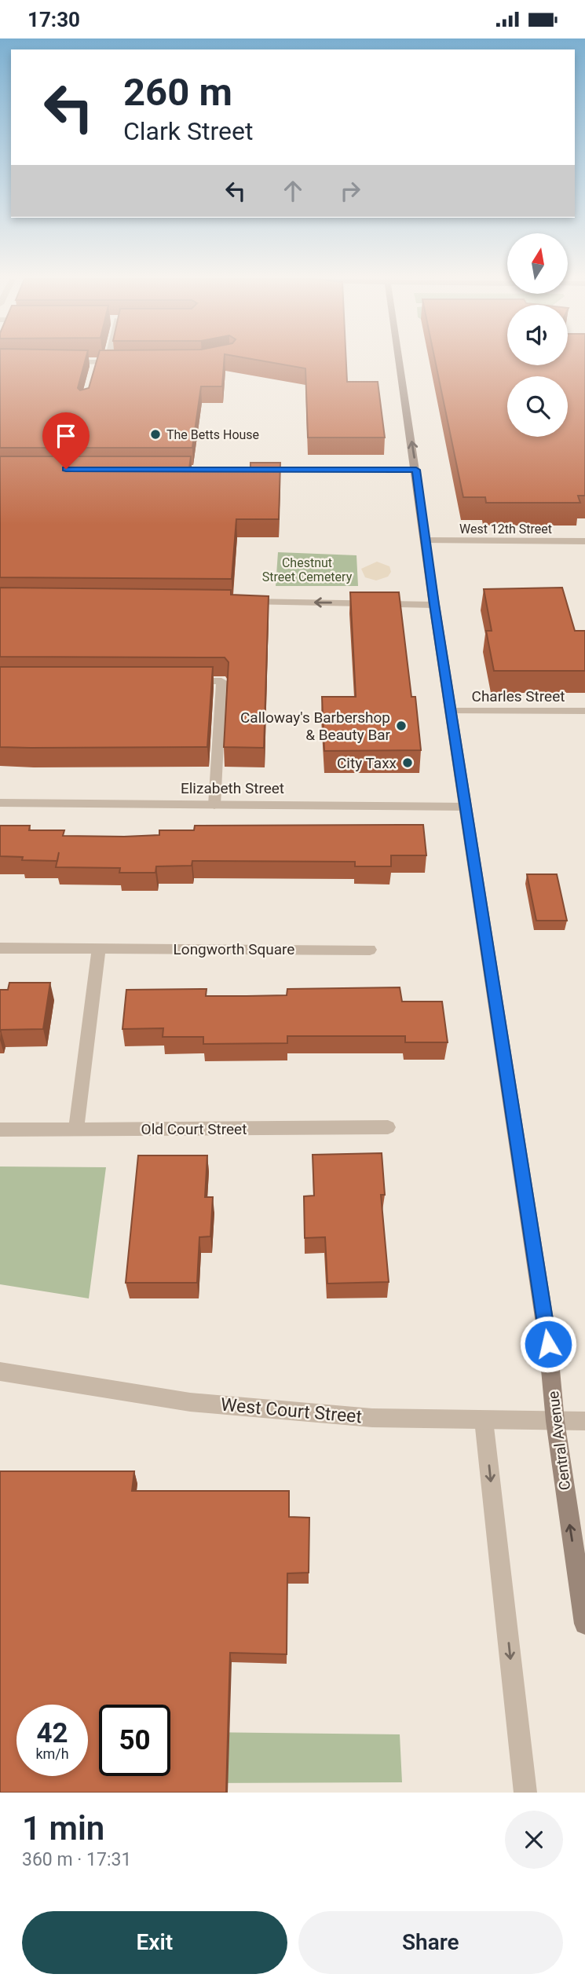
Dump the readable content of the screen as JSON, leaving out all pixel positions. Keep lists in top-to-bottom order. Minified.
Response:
{"streets":{"main road":["Central Avenue"],"street":["West 12th Street","Charles Street","Elizabeth Street","Longworth Square","Old Court Street","West Court Street"]},"crossings":[["West 12th Street","Central Avenue"],["Charles Street","Central Avenue"],["Elizabeth Street","Central Avenue"],["West Court Street","Central Avenue"]],"parks":["Chestnut Street Cemetery"],"places":["The Betts House","Calloway's Barbershop & Beauty Bar","City Taxx"],"north":"top","page":{"status":"17:30","turn":["260 m","Clark Street"],"speed":"42 km/h","limit":"50","heading":["1 min","360 m · 17:31"],"buttons":["Exit","Share"]}}
